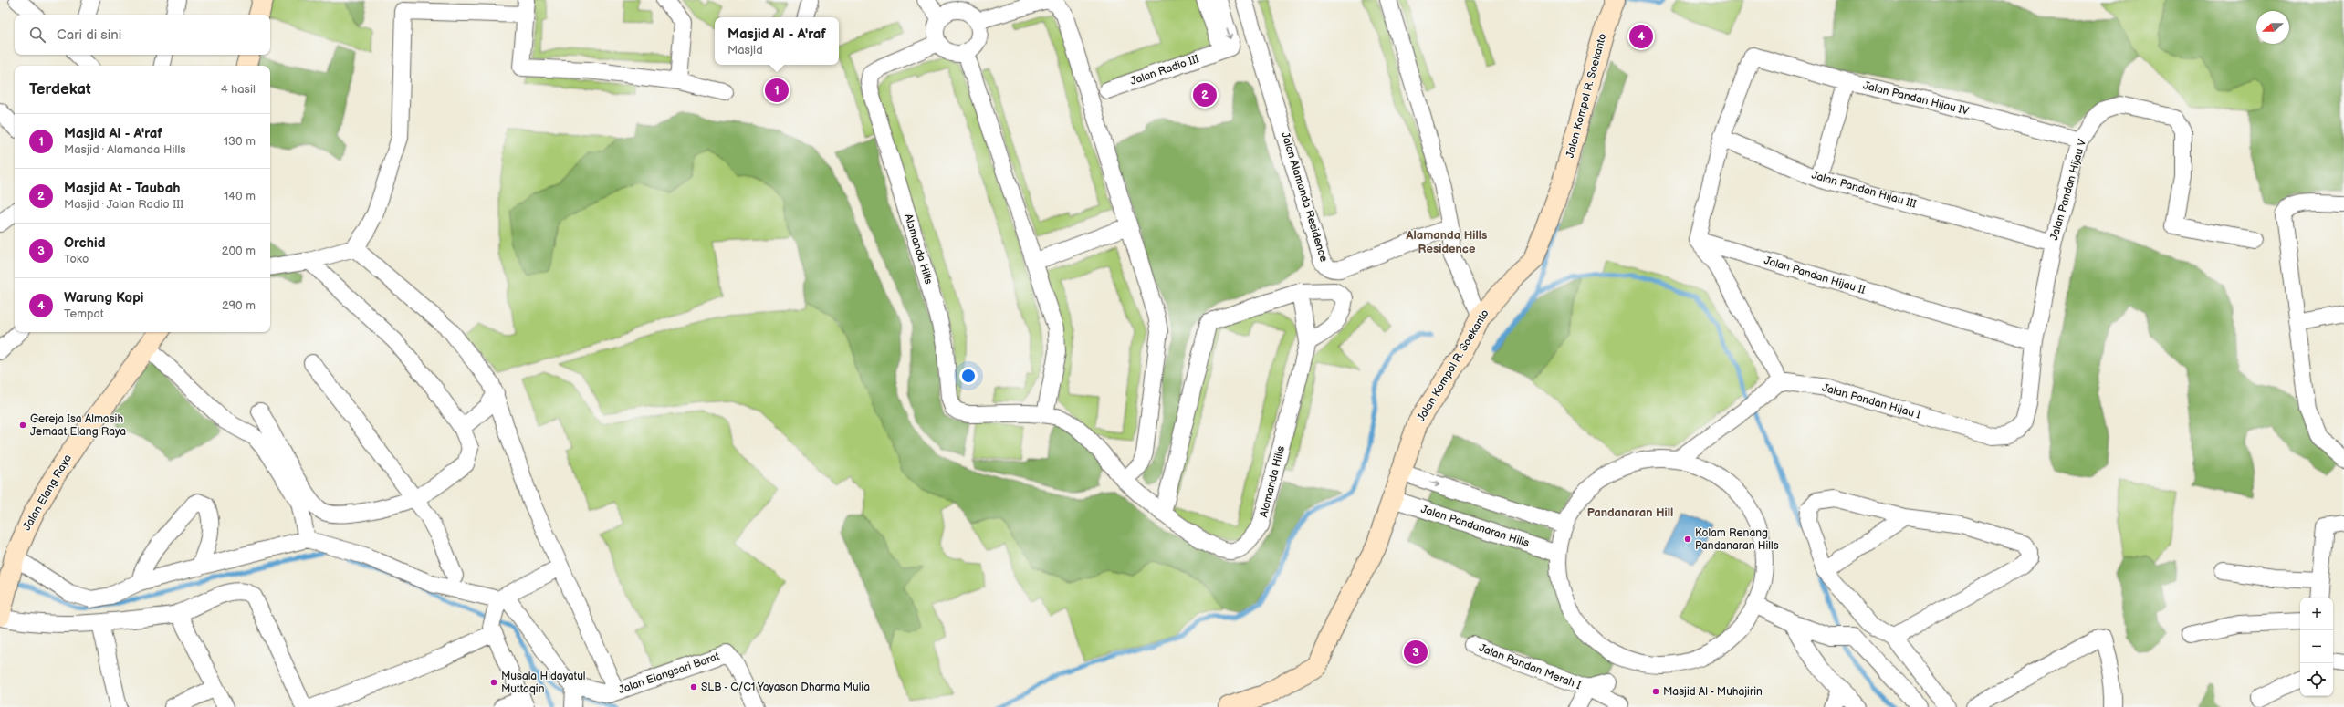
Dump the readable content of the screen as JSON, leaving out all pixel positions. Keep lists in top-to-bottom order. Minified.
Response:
{"streets":{"main road":["Jalan Kompol R. Soekanto","Jalan Elang Raya"],"street":["Jalan Radio III","Jalan Pandan Hijau IV","Jalan Pandan Hijau III","Jalan Pandan Hijau V","Jalan Alamanda Residence","Alamanda Hills","Jalan Pandan Hijau II","Jalan Pandan Hijau I","Jalan Pandanaran Hills","Jalan Pandan Merah I","Jalan Elangsari Barat"]},"crossings":[["Jalan Kompol R. Soekanto","Jalan Pandanaran Hills"],["Jalan Pandan Hijau IV","Jalan Pandan Hijau III"],["Jalan Pandan Hijau IV","Jalan Pandan Hijau V"],["Jalan Pandan Hijau III","Jalan Pandan Hijau V"],["Jalan Pandan Hijau V","Jalan Pandan Hijau II"],["Jalan Pandan Hijau V","Jalan Pandan Hijau I"]],"districts":["Alamanda Hills Residence","Pandanaran Hill"],"places":["Gereja Isa Almasih Jemaat Elang Raya","Kolam Renang Pandanaran Hills","Musala Hidayatul Muttaqin","SLB - C/C1 Yayasan Dharma Mulia","Masjid Al - Muhajirin"],"north":"left","page":{"search":"Cari di sini","popup":["Masjid Al - A'raf","Masjid"],"pins":["4","1","2","3"],"heading":["Terdekat","4 hasil"],"list":[{"mark":"1","name":"Masjid Al - A'raf","note":"Masjid · Alamanda Hills","value":"130 m"},{"mark":"2","name":"Masjid At - Taubah","note":"Masjid · Jalan Radio III","value":"140 m"},{"mark":"3","name":"Orchid","note":"Toko","value":"200 m"},{"mark":"4","name":"Warung Kopi","note":"Tempat","value":"290 m"}],"map_buttons":["+","−"]}}
